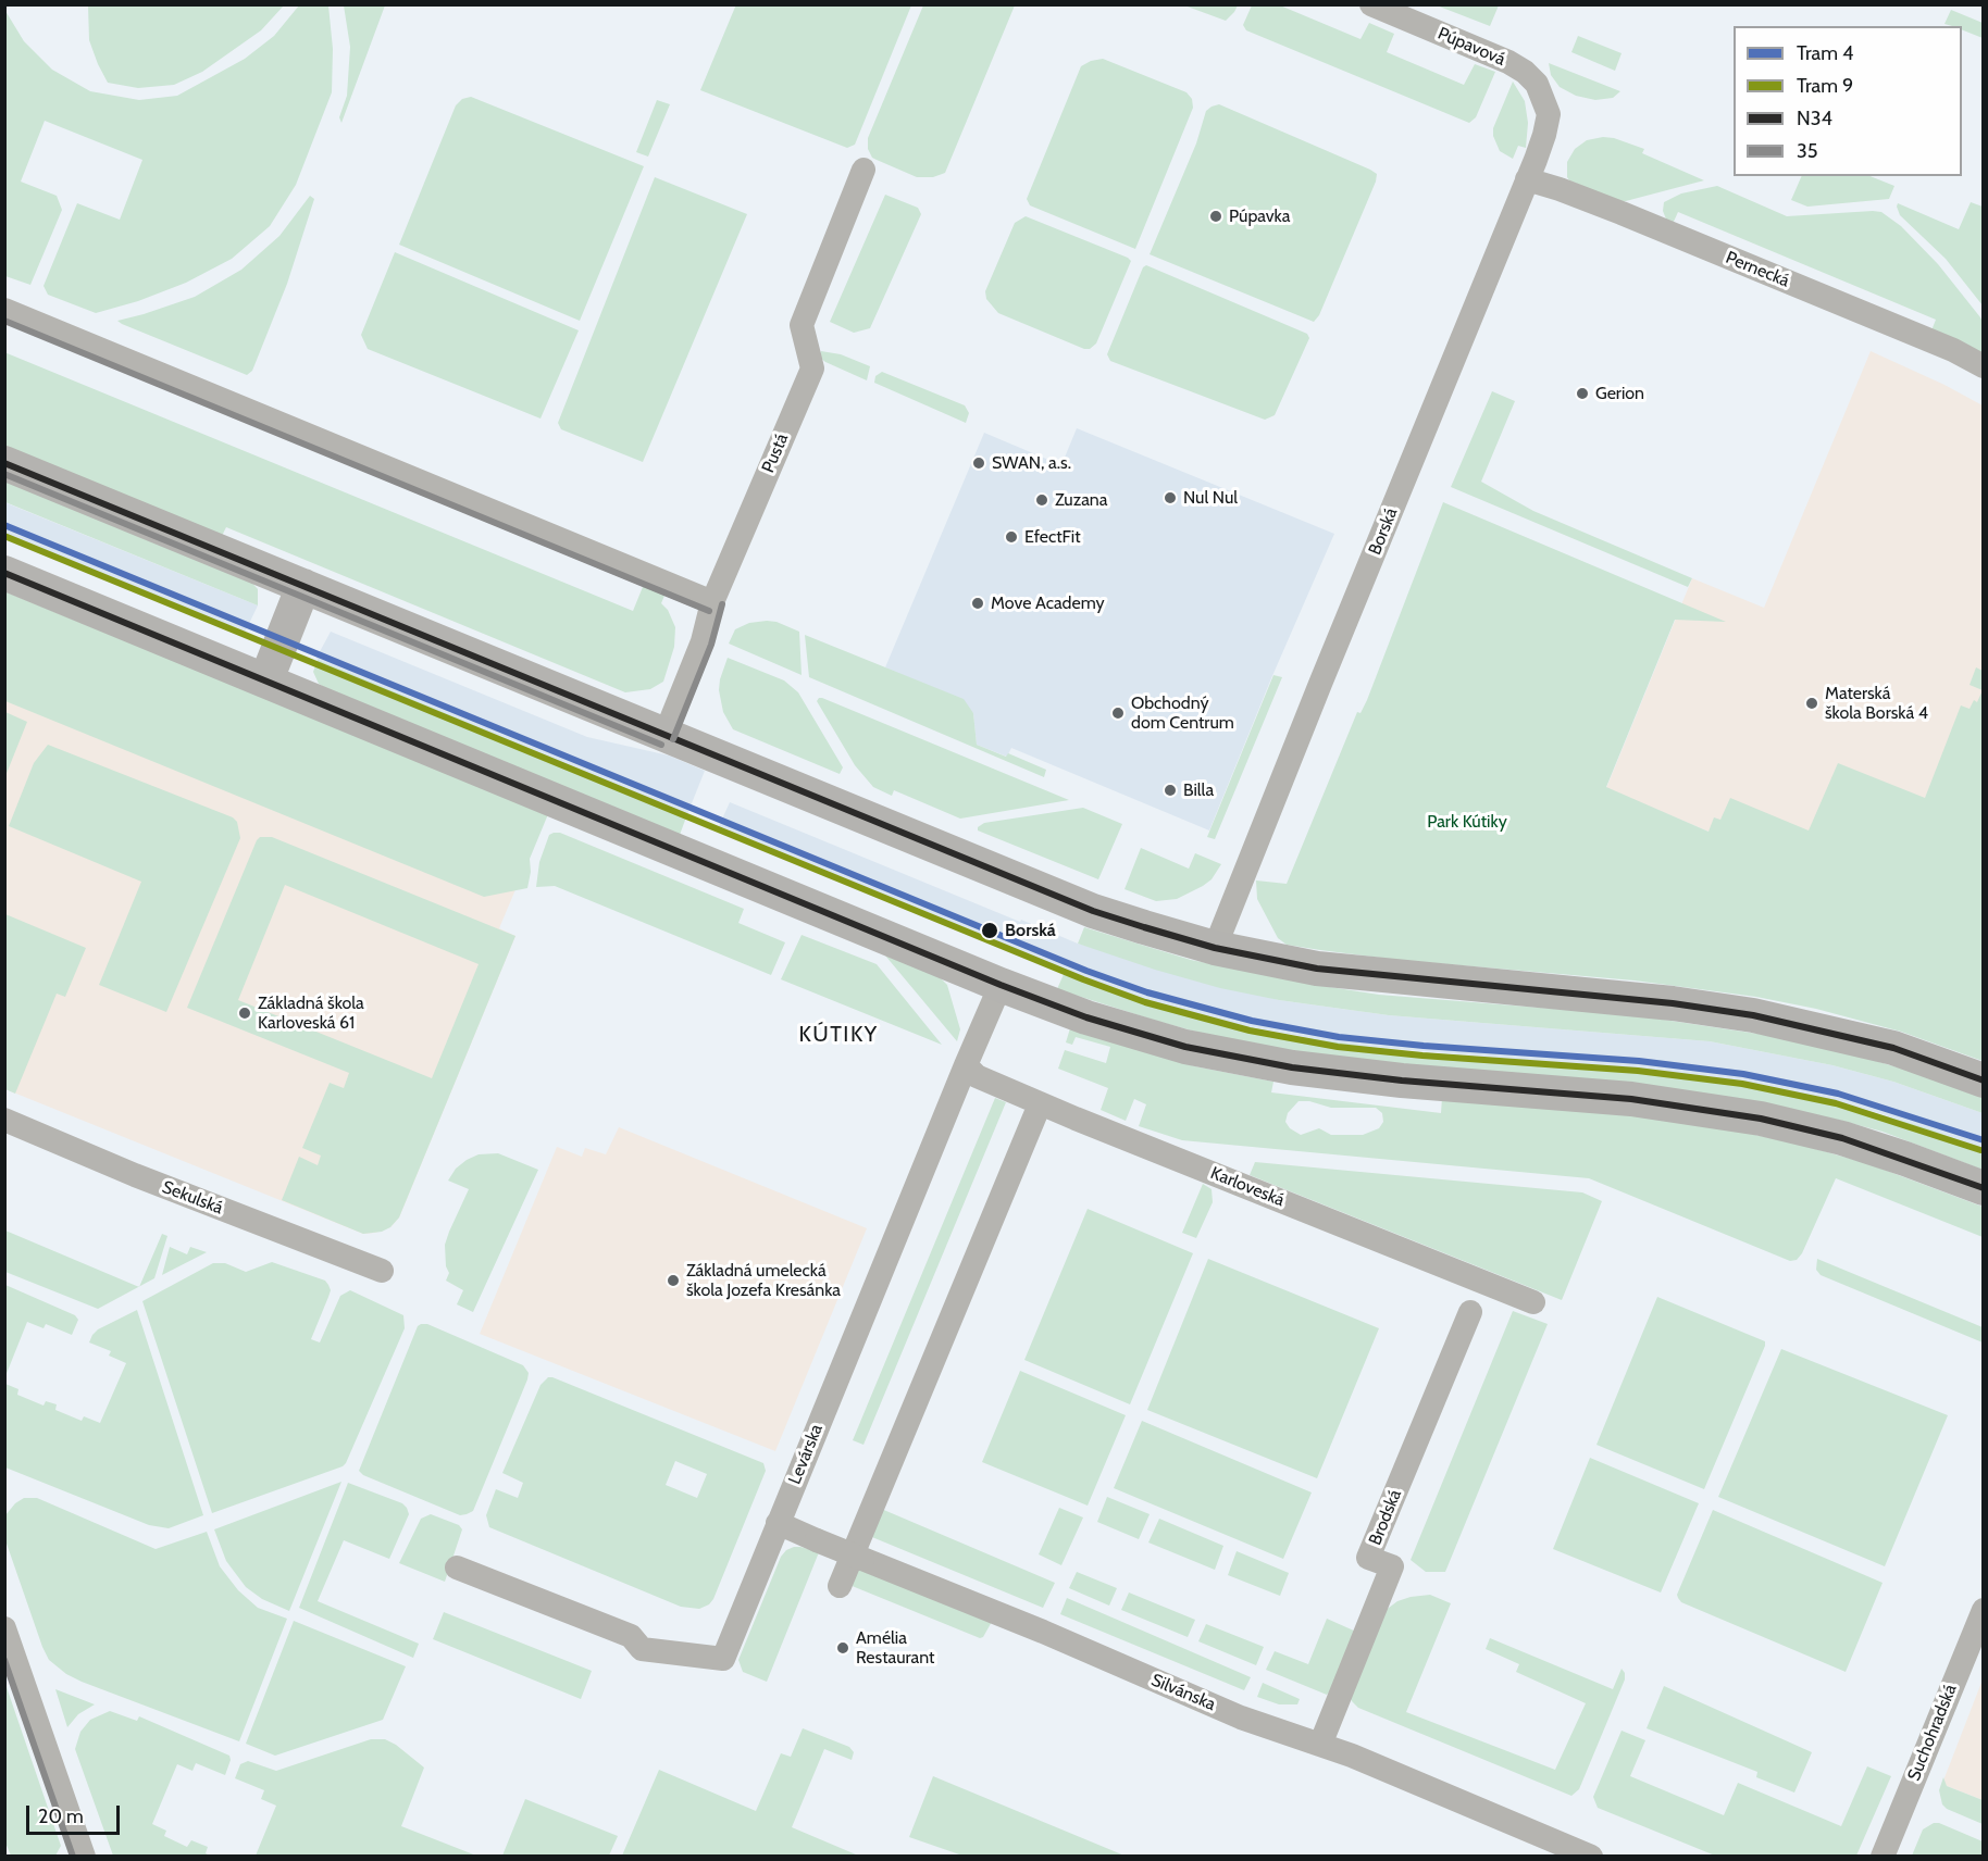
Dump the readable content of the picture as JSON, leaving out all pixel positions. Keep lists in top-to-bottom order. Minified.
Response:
{"streets":{"street":["Púpavová","Pernecká","Pustá","Borská","Karloveská","Sekulská","Levárska","Brodská","Silvánska","Suchohradská"]},"crossings":[["Púpavová","Borská"],["Pernecká","Borská"],["Karloveská","Levárska"],["Levárska","Silvánska"],["Brodská","Silvánska"]],"districts":["KÚTIKY"],"parks":["Park Kútiky"],"places":["Púpavka","Gerion","SWAN, a.s.","Nul Nul","Zuzana","EfectFit","Move Academy","Materská škola Borská 4","Obchodný dom Centrum","Billa","Borská","Základná škola Karloveská 61","Základná umelecká škola Jozefa Kresánka","Amélia Restaurant"],"lines":["transit line 35","transit line N34","tram line 4","tram line 9"],"legend":["Tram 4","Tram 9","N34","35"],"scale_bar":"20 m"}
